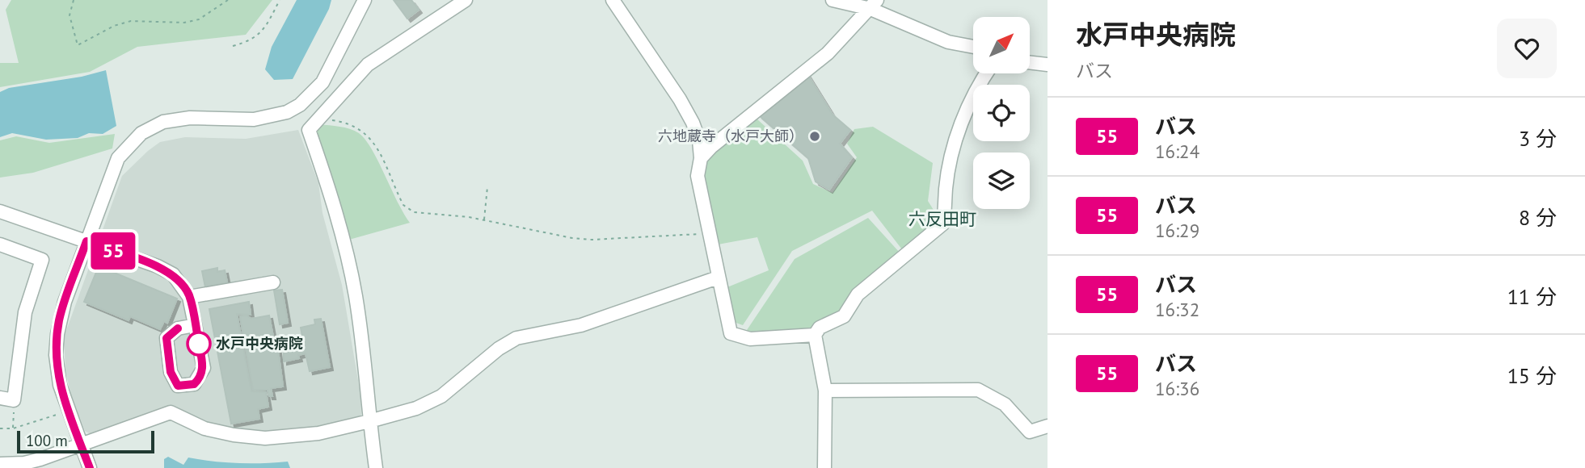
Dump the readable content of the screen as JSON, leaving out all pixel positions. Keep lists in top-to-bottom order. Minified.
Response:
{"districts":["六反田町"],"places":["六地蔵寺（水戸大師）","水戸中央病院"],"lines":["bus line 55"],"scale_bar":"100 m","north":"top right","page":{"on_map":"55","heading":["水戸中央病院","バス"],"list":[{"mark":"55","name":"バス","note":"16:24","value":"3 分"},{"mark":"55","name":"バス","note":"16:29","value":"8 分"},{"mark":"55","name":"バス","note":"16:32","value":"11 分"},{"mark":"55","name":"バス","note":"16:36","value":"15 分"}],"scale":"100 m"}}
